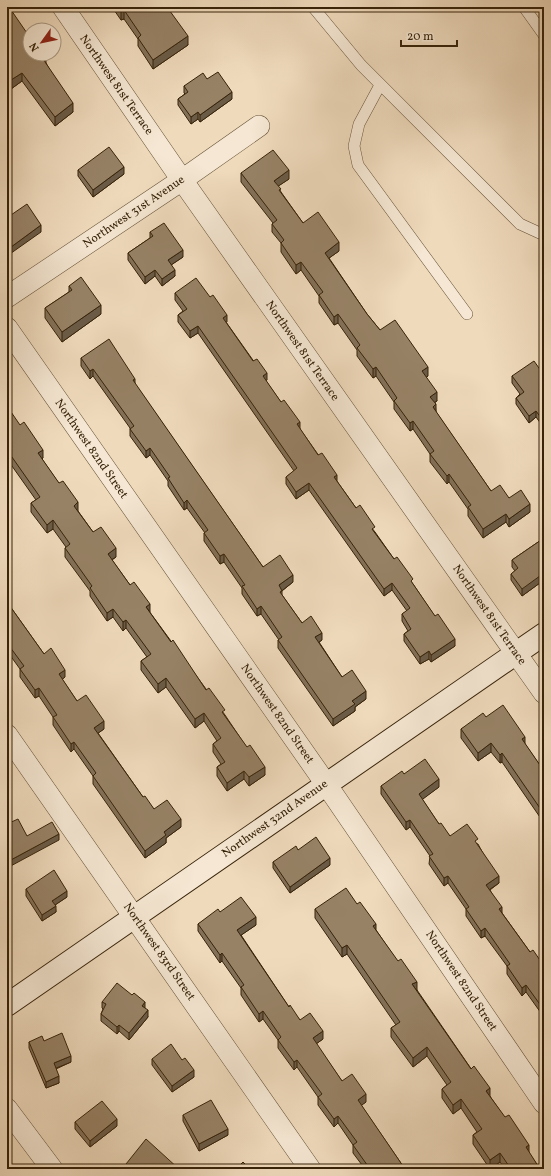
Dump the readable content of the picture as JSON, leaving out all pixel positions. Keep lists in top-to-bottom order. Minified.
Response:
{"streets":{"main road":["Northwest 32nd Avenue"],"street":["Northwest 81st Terrace","Northwest 31st Avenue","Northwest 82nd Street","Northwest 83rd Street"]},"crossings":[["Northwest 81st Terrace","Northwest 31st Avenue"],["Northwest 81st Terrace","Northwest 32nd Avenue"],["Northwest 82nd Street","Northwest 32nd Avenue"],["Northwest 32nd Avenue","Northwest 83rd Street"]],"scale_bar":"20 m","north":"bottom left"}
